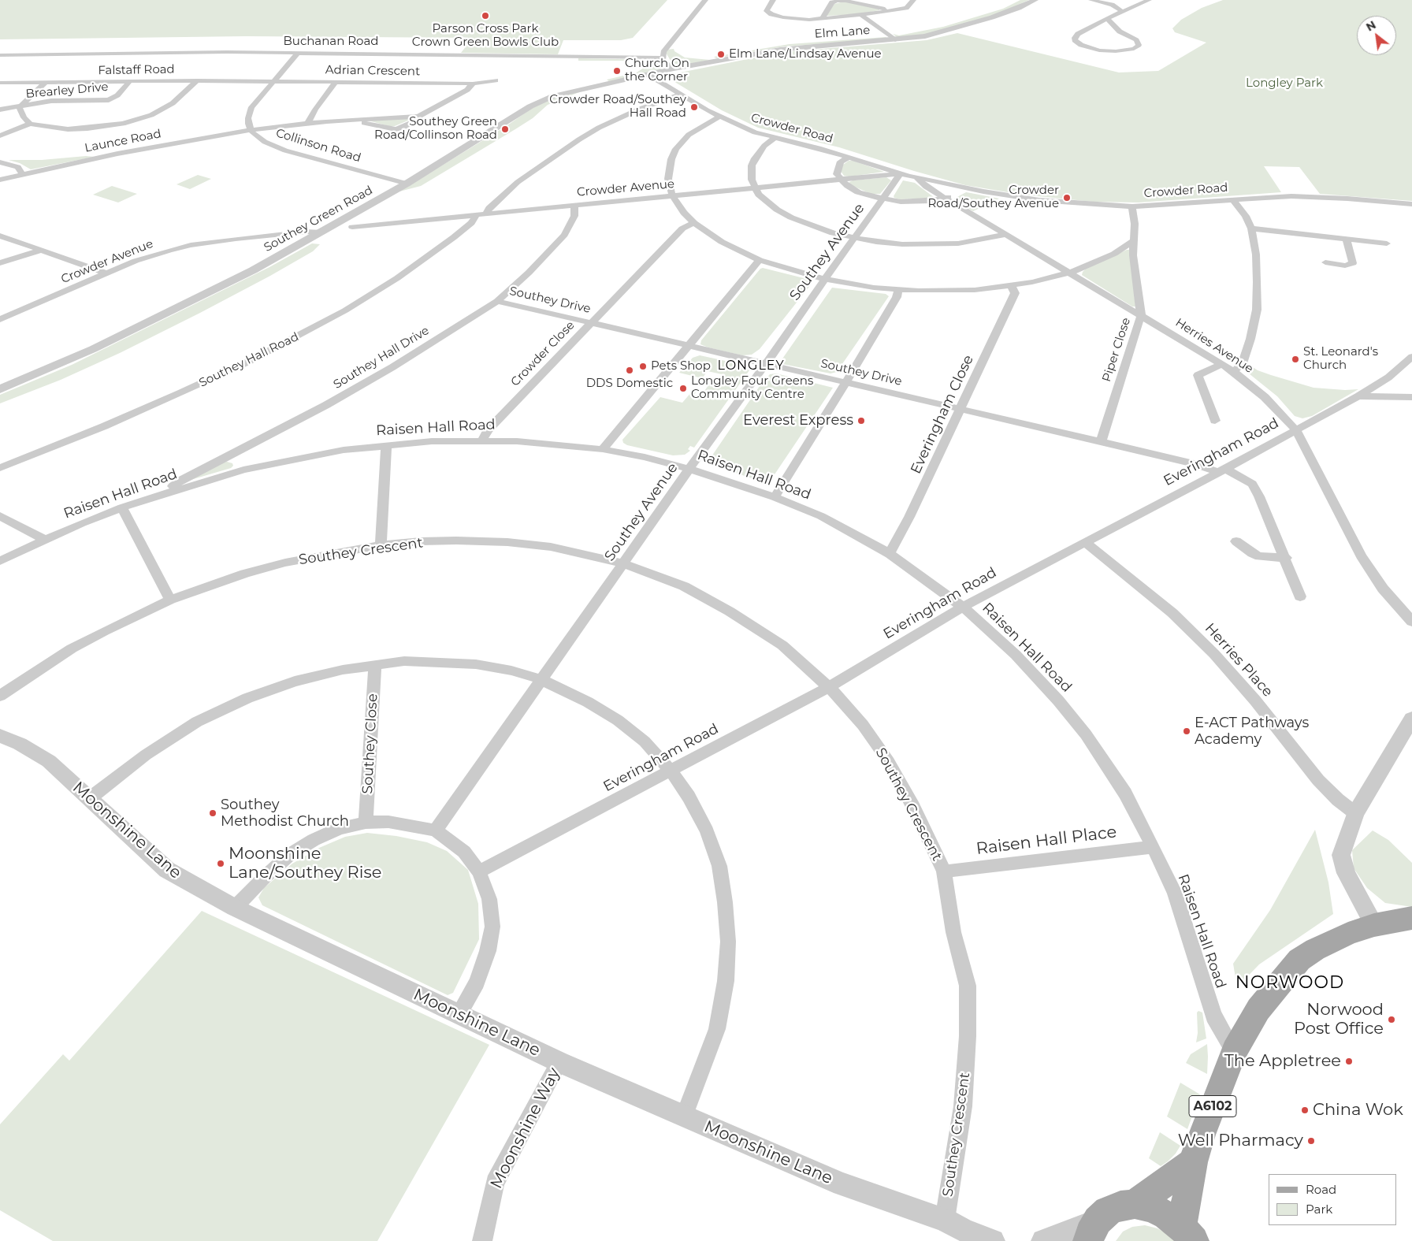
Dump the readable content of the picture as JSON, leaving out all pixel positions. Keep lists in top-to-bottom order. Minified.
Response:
{"streets":{"main road":["A6102"],"street":["Elm Lane","Buchanan Road","Falstaff Road","Adrian Crescent","Brearley Drive","Crowder Road","Launce Road","Collinson Road","Crowder Avenue","Southey Green Road","Southey Avenue","Southey Drive","Herries Avenue","Piper Close","Crowder Close","Southey Hall Drive","Southey Hall Road","Everingham Close","Raisen Hall Road","Everingham Road","Southey Crescent","Herries Place","Southey Close","Moonshine Lane","Raisen Hall Place","Moonshine Way"]},"crossings":[["Elm Lane","Crowder Road"],["Elm Lane","Southey Green Road"],["Falstaff Road","Adrian Crescent"],["Falstaff Road","Brearley Drive"],["Adrian Crescent","Launce Road"],["Adrian Crescent","Collinson Road"],["Crowder Road","Crowder Avenue"],["Crowder Road","Southey Green Road"],["Crowder Road","Southey Avenue"],["Crowder Road","Herries Avenue"],["Crowder Road","Piper Close"],["Crowder Road","Southey Hall Road"],["Launce Road","Collinson Road"],["Collinson Road","Southey Green Road"],["Crowder Avenue","Southey Green Road"],["Crowder Avenue","Southey Avenue"],["Crowder Avenue","Southey Hall Drive"],["Crowder Avenue","Southey Hall Road"],["Southey Avenue","Southey Drive"],["Southey Avenue","Raisen Hall Road"],["Southey Avenue","Southey Crescent"],["Southey Drive","Piper Close"],["Southey Drive","Crowder Close"],["Southey Drive","Southey Hall Drive"],["Southey Drive","Everingham Close"],["Southey Drive","Everingham Road"],["Herries Avenue","Piper Close"],["Herries Avenue","Everingham Road"],["Crowder Close","Raisen Hall Road"],["Southey Hall Drive","Raisen Hall Road"],["Everingham Close","Raisen Hall Road"],["Raisen Hall Road","Everingham Road"],["Raisen Hall Road","Raisen Hall Place"],["Raisen Hall Road","A6102"],["Everingham Road","Southey Crescent"],["Everingham Road","Herries Place"],["Southey Crescent","Moonshine Lane"],["Southey Crescent","Raisen Hall Place"],["Moonshine Lane","Moonshine Way"]],"districts":["LONGLEY","NORWOOD"],"parks":["Longley Park"],"places":["Parson Cross Park Crown Green Bowls Club","Elm Lane/Lindsay Avenue","Church On the Corner","Crowder Road/Southey Hall Road","Southey Green Road/Collinson Road","Crowder Road/Southey Avenue","St. Leonard's Church","Pets Shop","DDS Domestic","Longley Four Greens Community Centre","Everest Express","E-ACT Pathways Academy","Southey Methodist Church","Moonshine Lane/Southey Rise","Norwood Post Office","The Appletree","China Wok","Well Pharmacy"],"legend":["Road","Park"],"north":"top left"}
